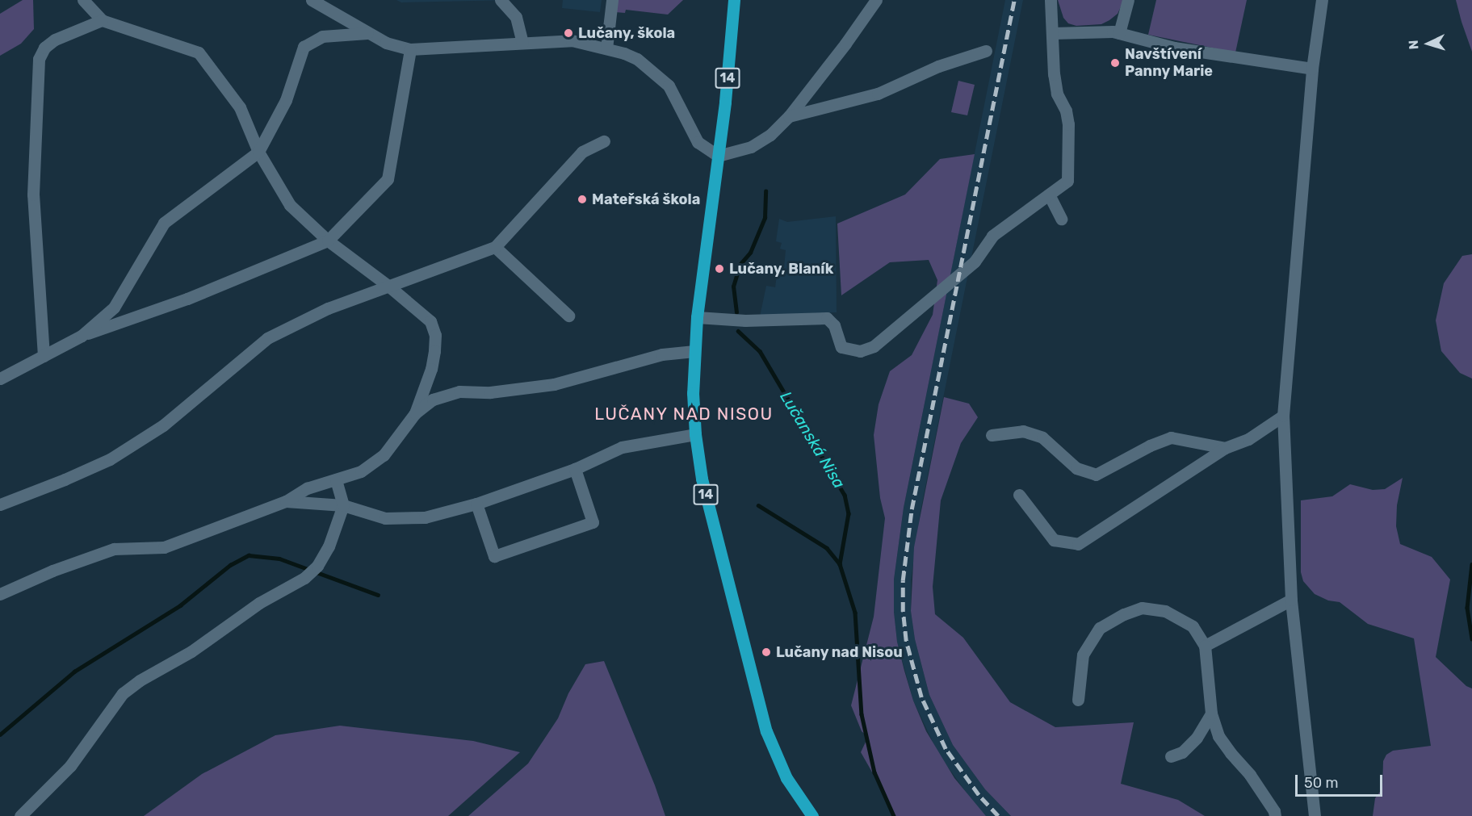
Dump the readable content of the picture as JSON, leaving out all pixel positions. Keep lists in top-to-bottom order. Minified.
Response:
{"streets":{"main road":["14"]},"districts":["LUČANY NAD NISOU"],"water":["Lučanská Nisa"],"places":["Lučany, škola","Navštívení Panny Marie","Mateřská škola","Lučany, Blaník","Lučany nad Nisou"],"scale_bar":"50 m","north":"left"}
